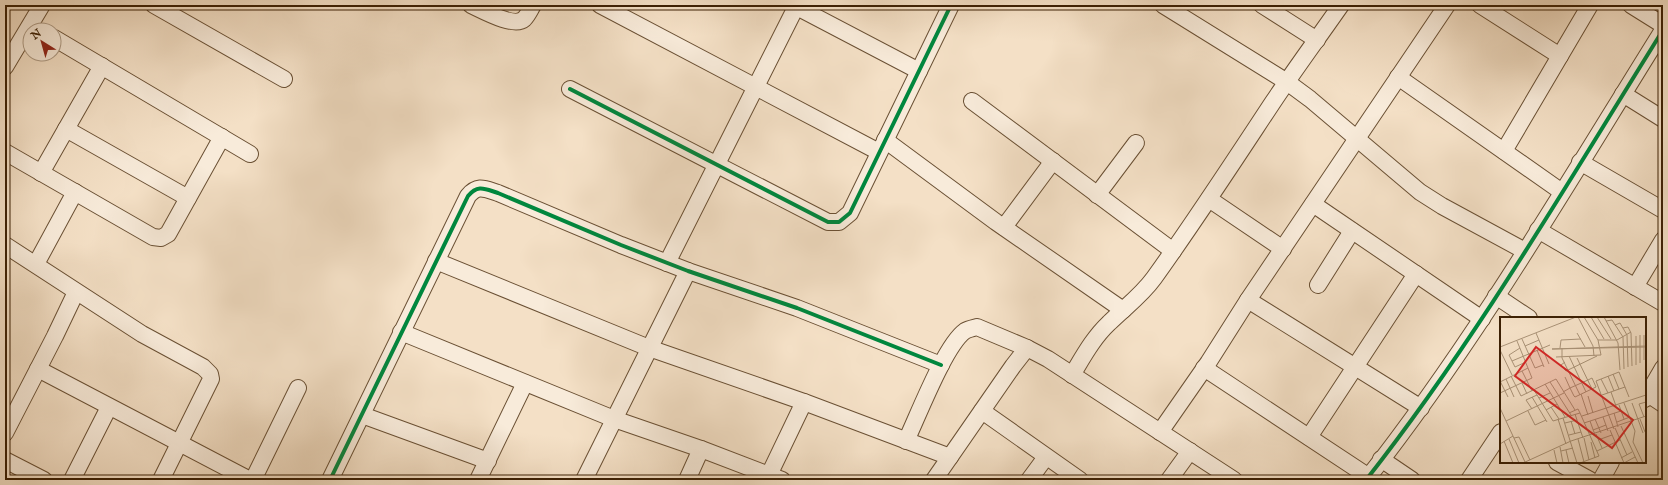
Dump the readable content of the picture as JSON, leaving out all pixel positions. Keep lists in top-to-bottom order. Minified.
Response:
{"north":"top left"}
